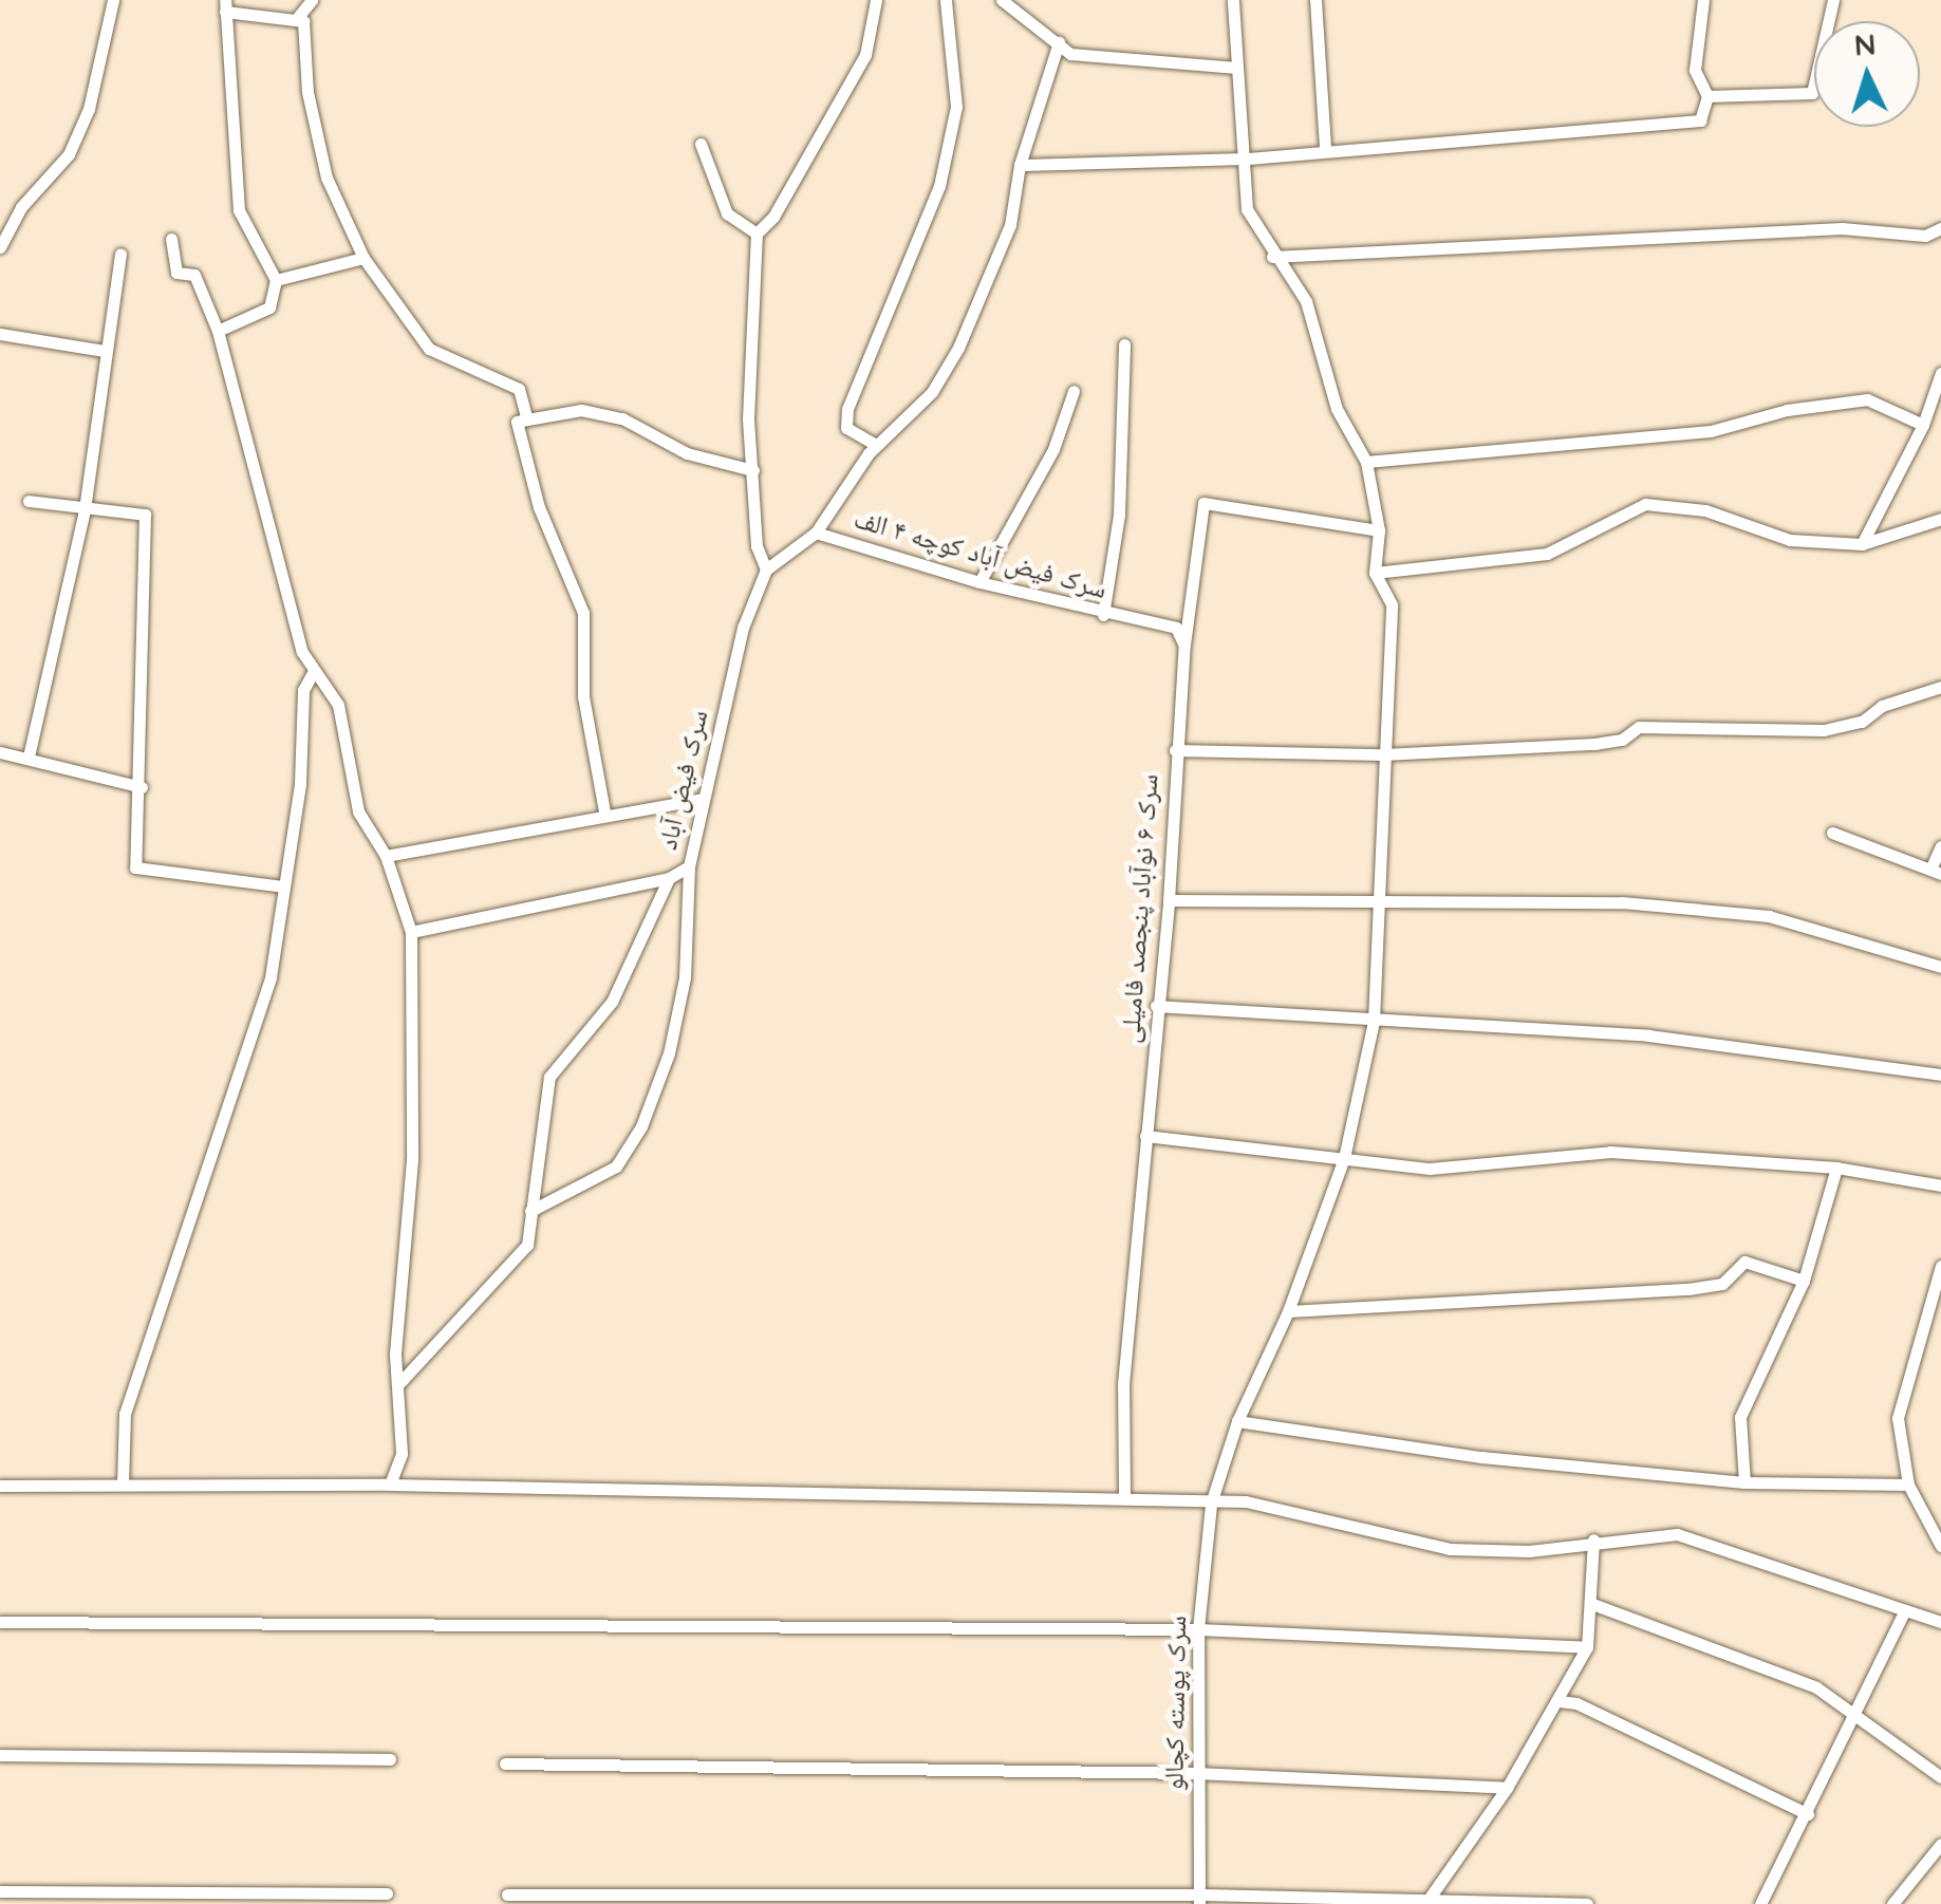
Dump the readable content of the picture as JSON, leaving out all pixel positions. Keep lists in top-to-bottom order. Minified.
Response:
{"streets":{"street":["سرک فيض آباد کوچه ۴ الف","سرک فيض آباد","سرک ۶ نوآباد پنجصد فامیلی","سرک پوسته کچالو"]},"crossings":[["سرک فيض آباد کوچه ۴ الف","سرک ۶ نوآباد پنجصد فامیلی"]],"north":"top"}
